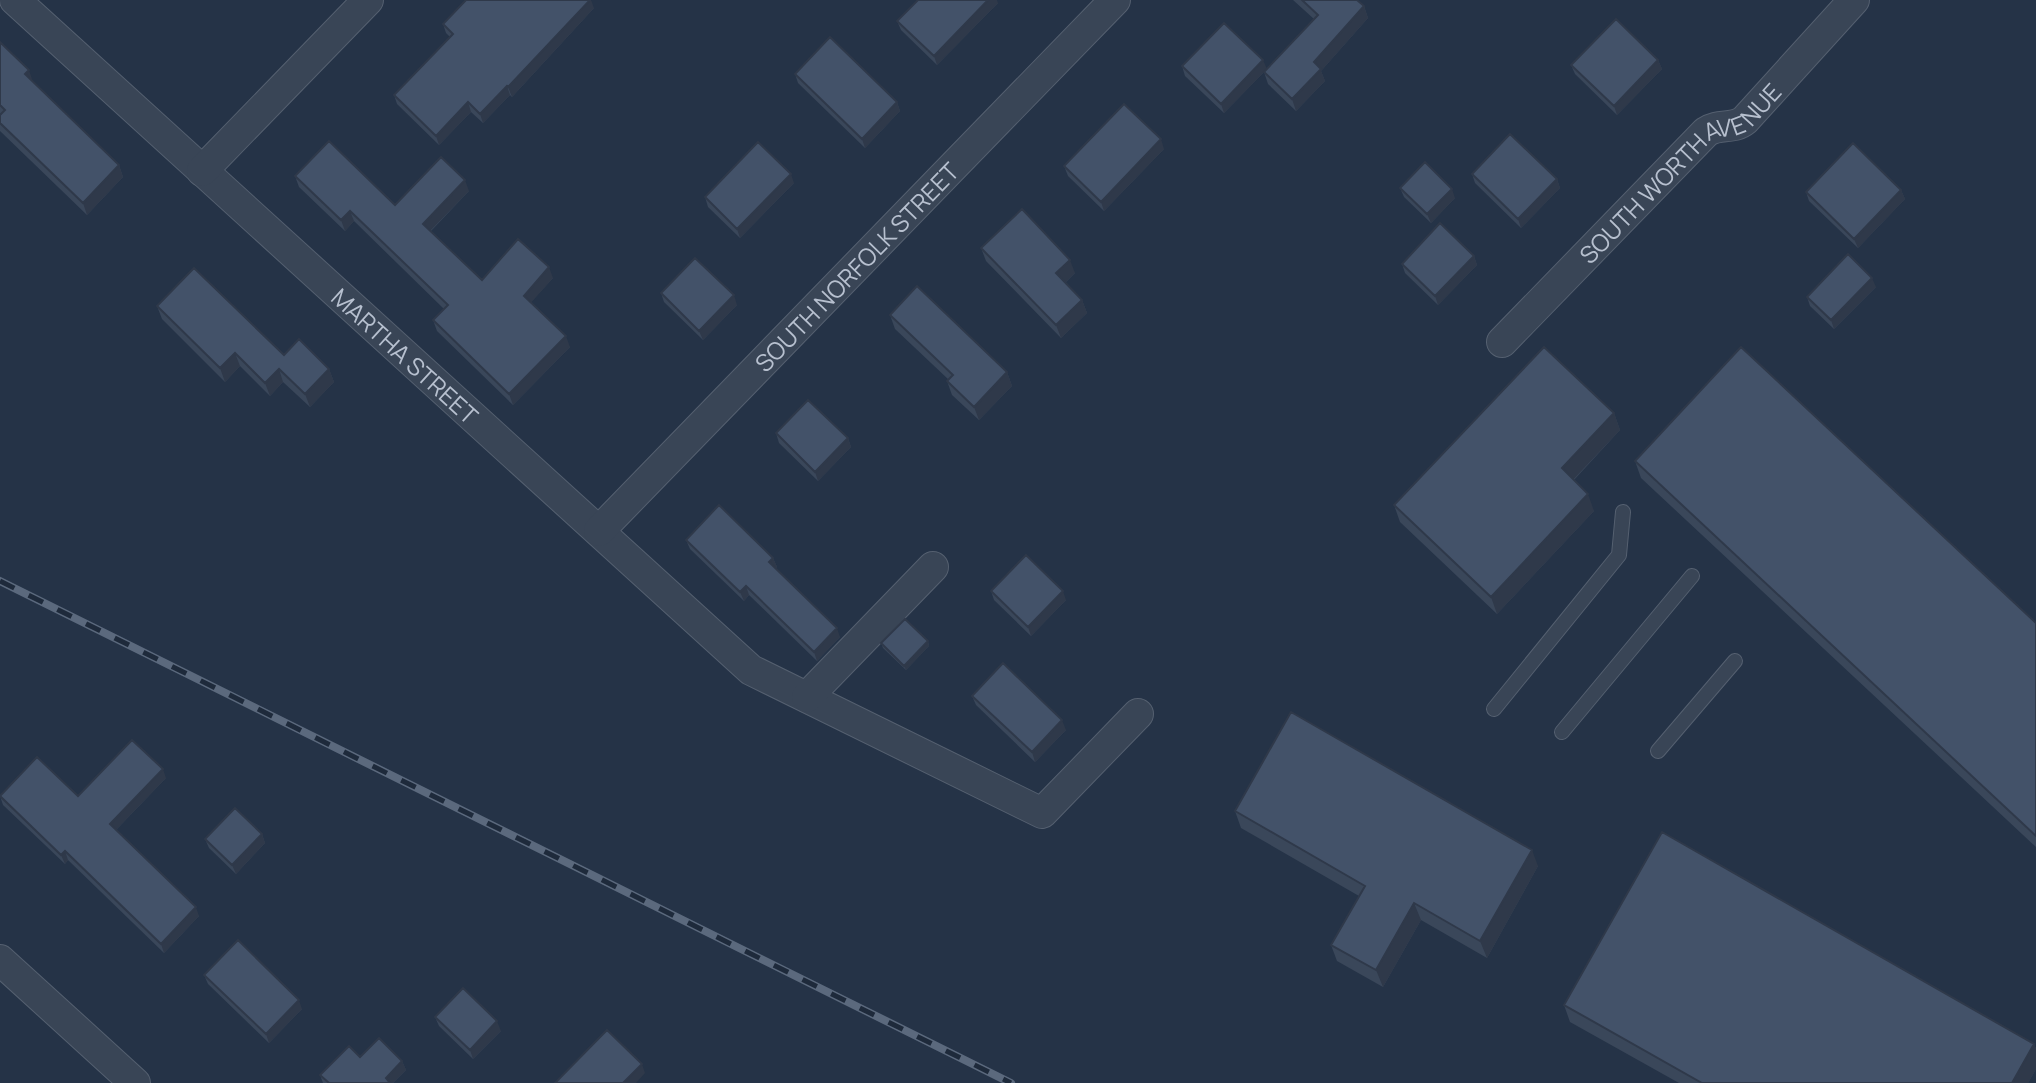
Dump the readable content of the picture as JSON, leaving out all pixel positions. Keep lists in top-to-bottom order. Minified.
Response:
{"streets":{"street":["SOUTH WORTH AVENUE","SOUTH NORFOLK STREET","MARTHA STREET"]},"crossings":[["SOUTH NORFOLK STREET","MARTHA STREET"]]}
